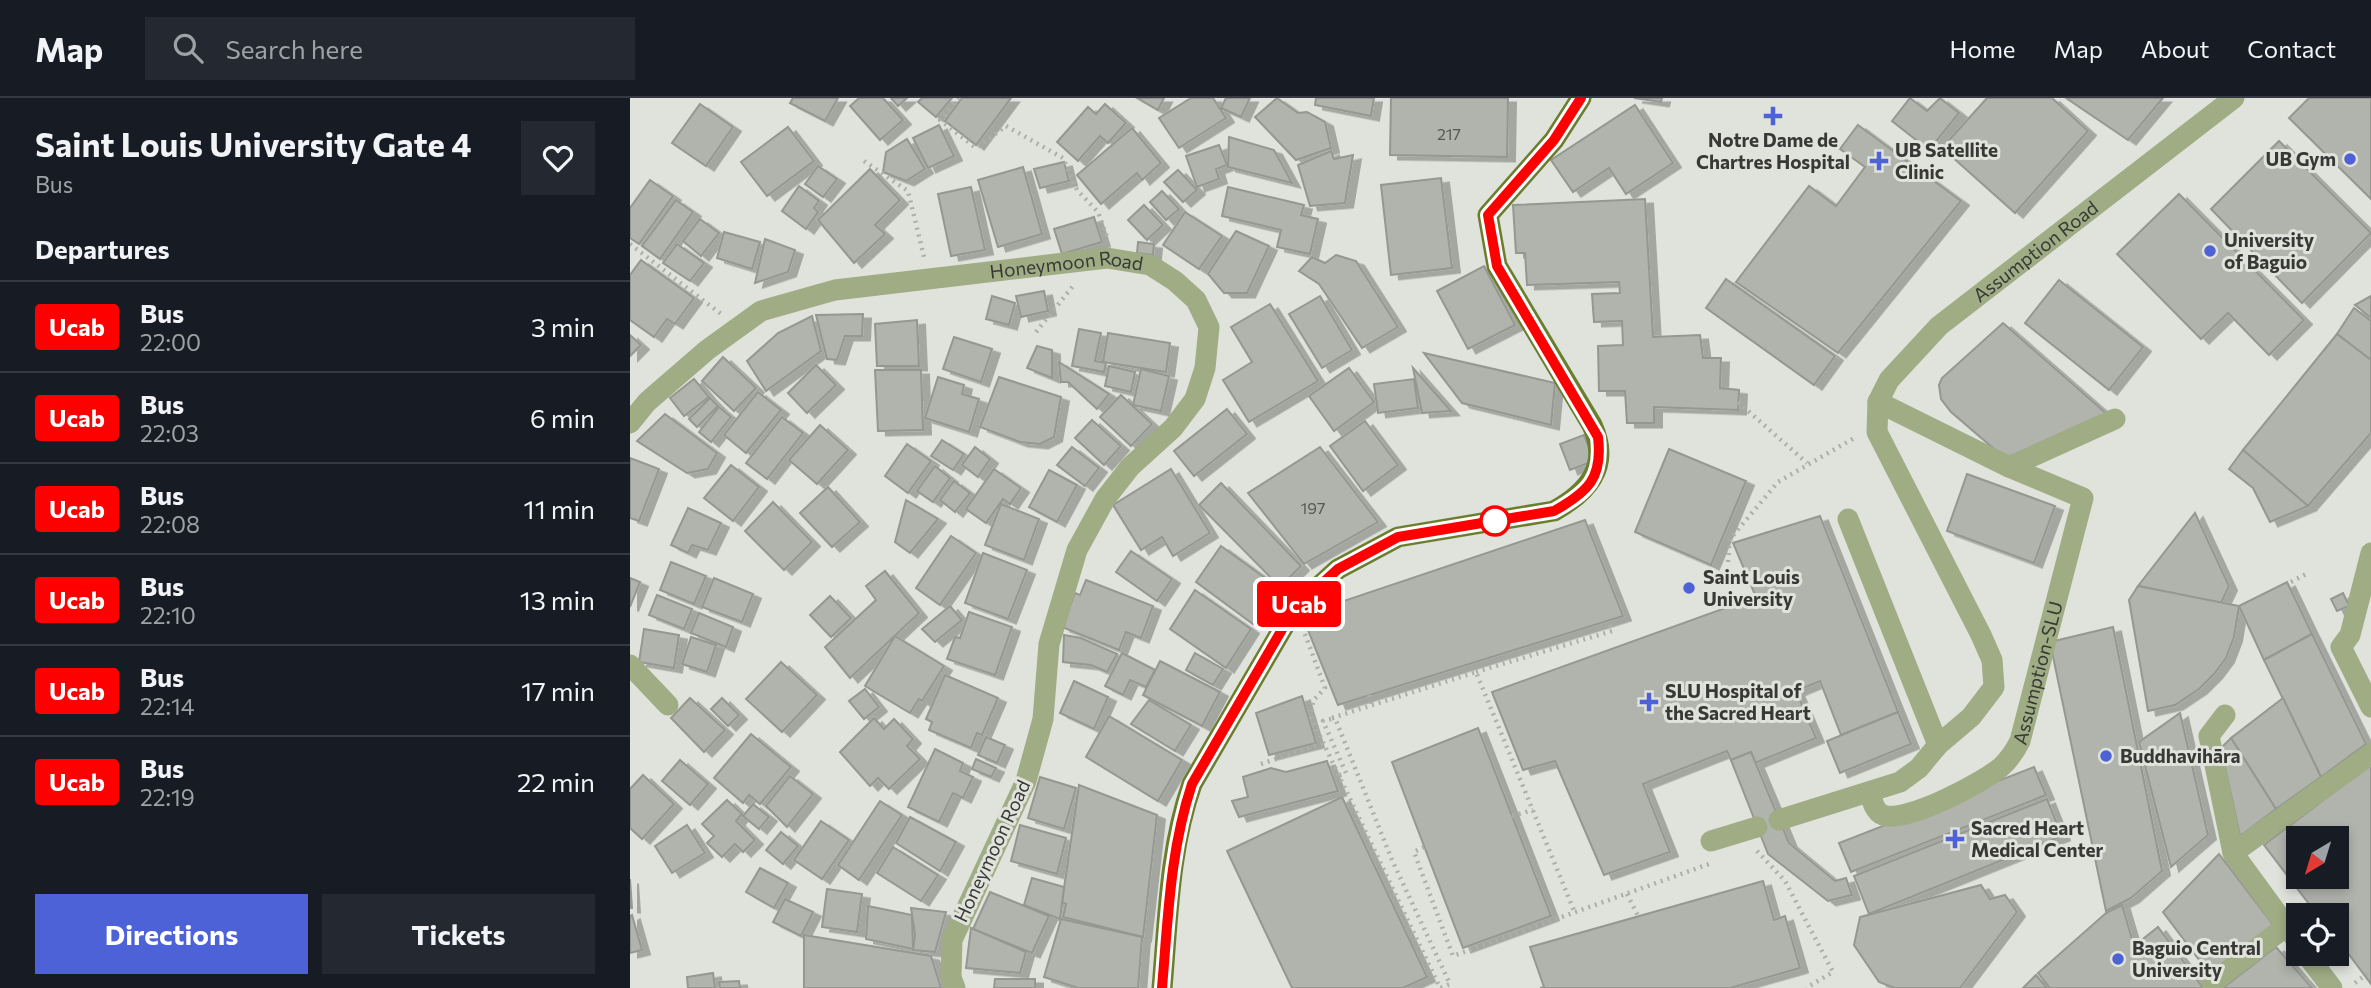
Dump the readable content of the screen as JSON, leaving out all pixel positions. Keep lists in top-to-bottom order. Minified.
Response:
{"streets":{"street":["Assumption Road","Honeymoon Road","Assumption-SLU"]},"crossings":[["Assumption Road","Assumption-SLU"]],"places":{"health":["Notre Dame de Chartres Hospital","UB Satellite Clinic","SLU Hospital of the Sacred Heart","Sacred Heart Medical Center"],"other":["UB Gym","University of Baguio","Saint Louis University","Buddhavihāra","Baguio Central University"]},"lines":["bus line Ucab"],"house_numbers":["217","197"],"north":"bottom left","page":{"header":"Map","search":"Search here","nav":["Home","Map","About","Contact"],"heading":[["Saint Louis University Gate 4","Bus"],"Departures"],"on_map":"Ucab","list":[{"mark":"Ucab","name":"Bus","note":"22:00","value":"3 min"},{"mark":"Ucab","name":"Bus","note":"22:03","value":"6 min"},{"mark":"Ucab","name":"Bus","note":"22:08","value":"11 min"},{"mark":"Ucab","name":"Bus","note":"22:10","value":"13 min"},{"mark":"Ucab","name":"Bus","note":"22:14","value":"17 min"},{"mark":"Ucab","name":"Bus","note":"22:19","value":"22 min"}],"buttons":["Directions","Tickets"]}}
